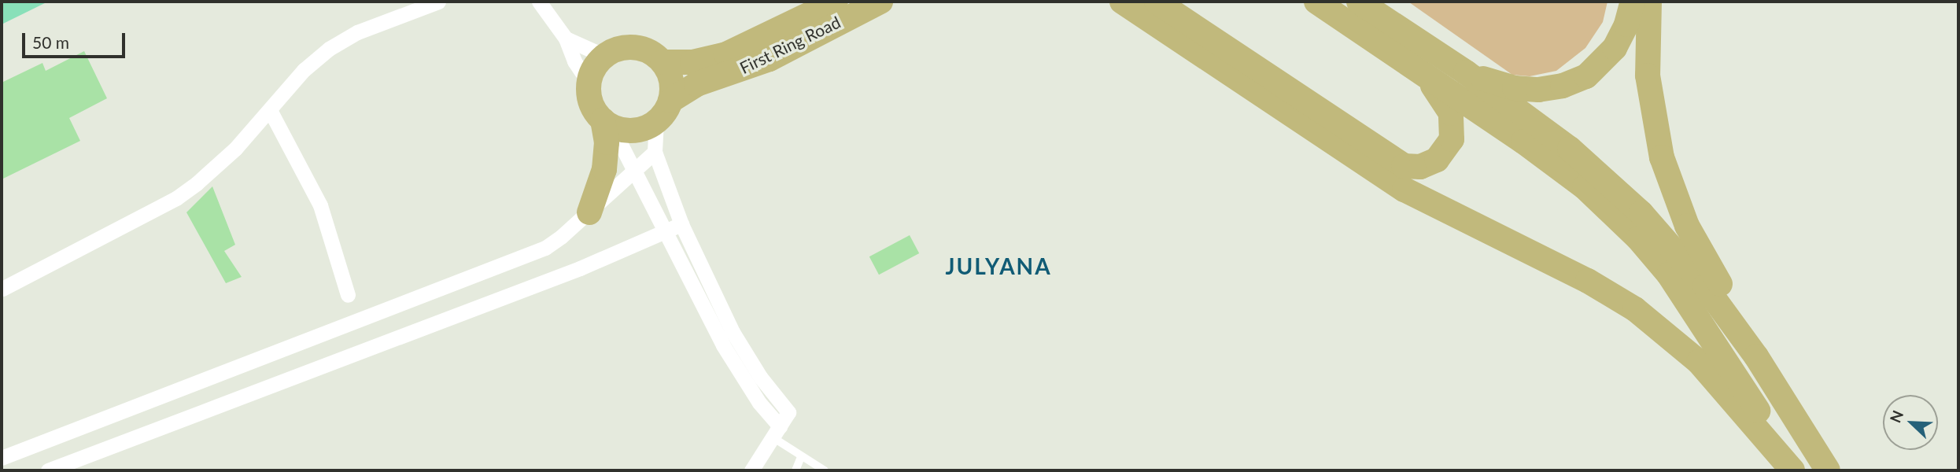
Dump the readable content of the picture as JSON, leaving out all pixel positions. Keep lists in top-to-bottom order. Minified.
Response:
{"streets":{"main road":["First Ring Road"]},"districts":["JULYANA"],"scale_bar":"50 m","north":"top left"}
